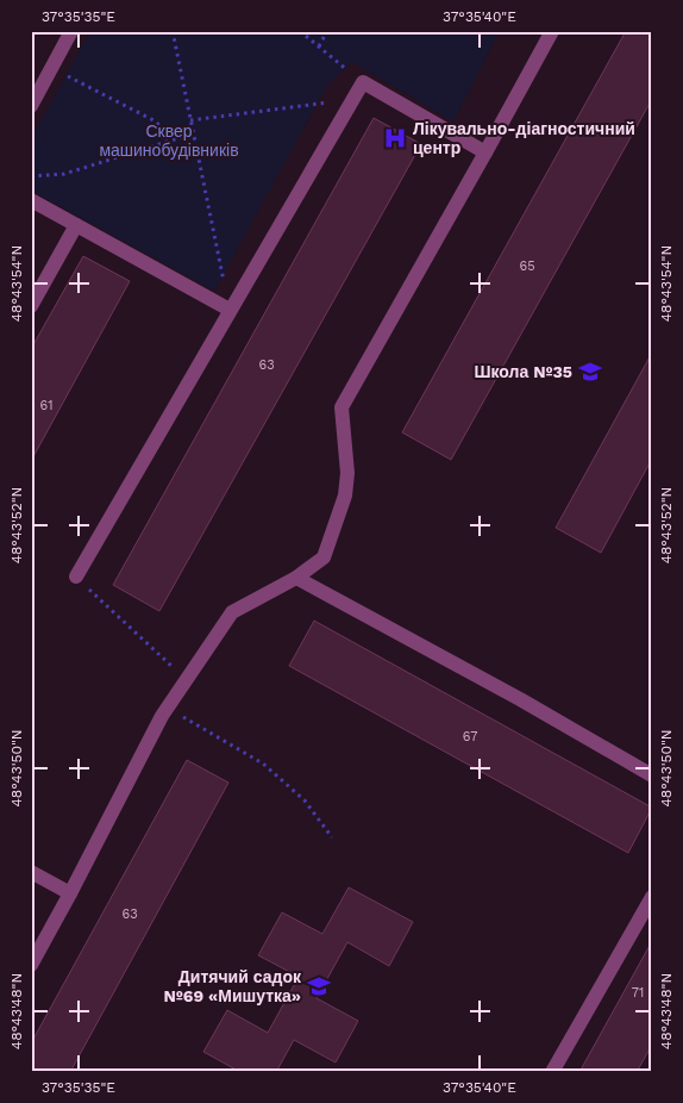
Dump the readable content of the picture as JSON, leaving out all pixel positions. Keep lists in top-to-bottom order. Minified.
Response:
{"parks":["Сквер машинобудівників"],"places":{"hospital":["Лікувально-діагностичний центр"],"school or university":["Школа №35","Дитячий садок №69 «Мишутка»"]},"house_numbers":["65","63","61","67","63","71"],"coordinates":["37°35'35\"E","37°35'40\"E","48°43'54\"N","48°43'52\"N","48°43'50\"N","48°43'48\"N"]}
